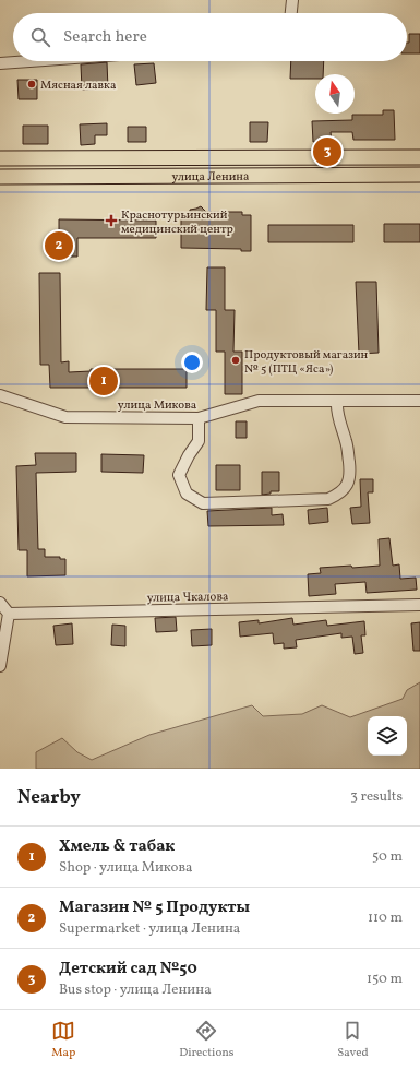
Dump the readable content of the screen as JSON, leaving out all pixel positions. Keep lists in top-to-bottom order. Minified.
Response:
{"streets":{"main road":["улица Ленина"],"street":["улица Микова","улица Чкалова"]},"places":{"other":["Мясная лавка","Продуктовый магазин № 5 (ПТЦ «Яса»)"],"health":["Краснотурьинский медицинский центр"]},"north":"top","page":{"search":"Search here","pins":["3","2","1"],"heading":["Nearby","3 results"],"list":[{"mark":"1","name":"Хмель & табак","note":"Shop · улица Микова","value":"50 m"},{"mark":"2","name":"Магазин № 5 Продукты","note":"Supermarket · улица Ленина","value":"110 m"},{"mark":"3","name":"Детский сад №50","note":"Bus stop · улица Ленина","value":"150 m"}],"nav":["Map","Directions","Saved"]}}
